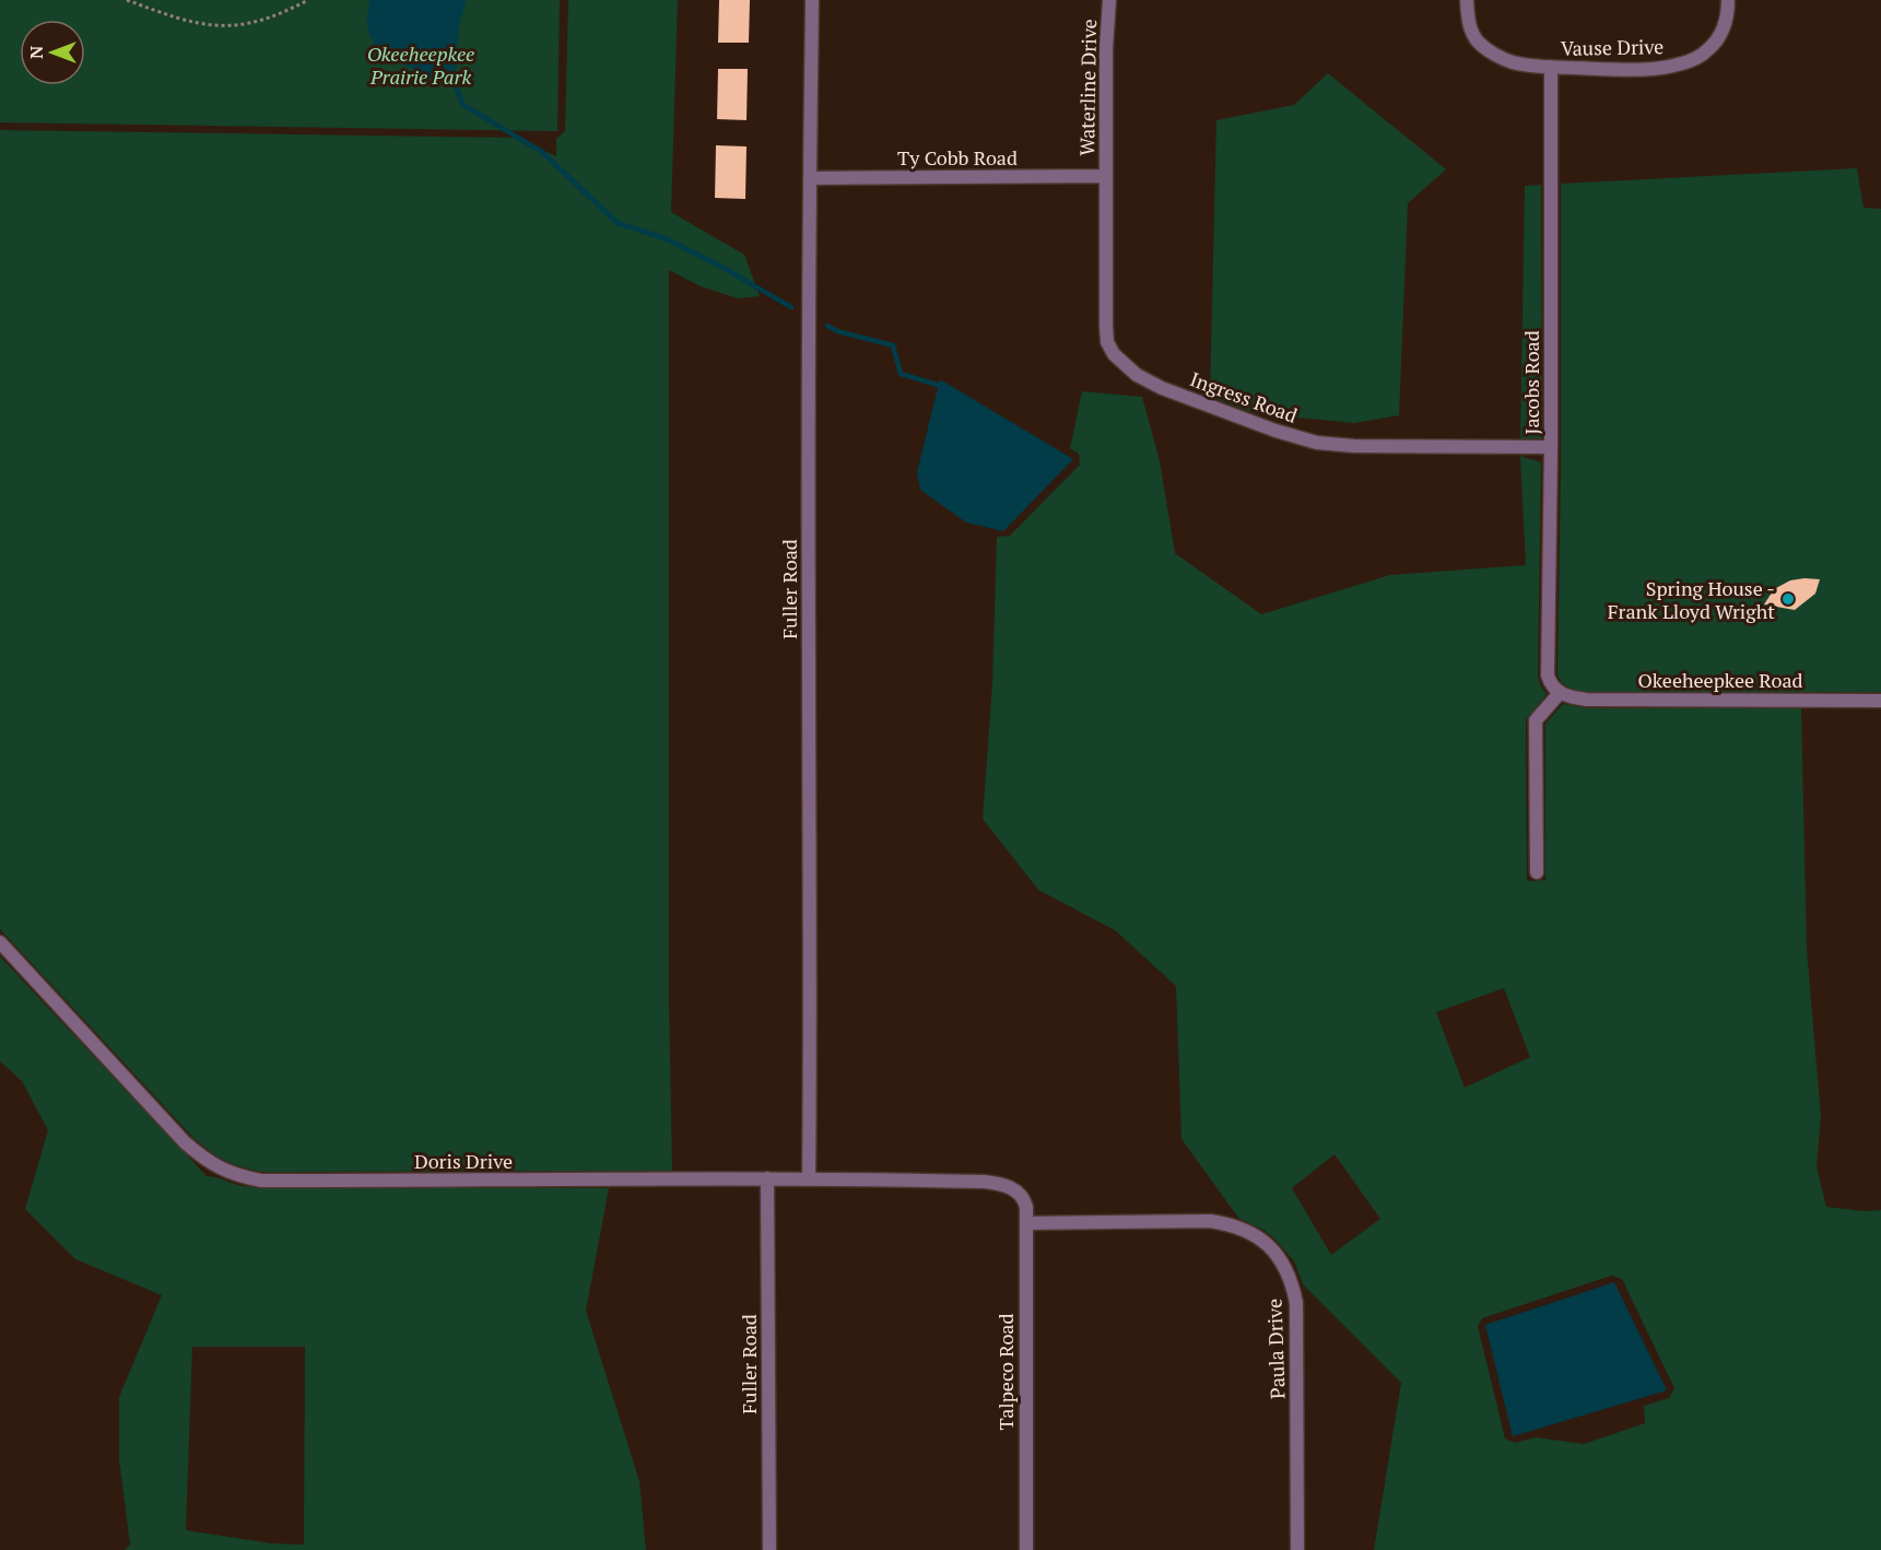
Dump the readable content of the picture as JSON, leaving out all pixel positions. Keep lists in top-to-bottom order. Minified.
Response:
{"streets":{"street":["Vause Drive","Waterline Drive","Ty Cobb Road","Jacobs Road","Ingress Road","Fuller Road","Okeeheepkee Road","Doris Drive","Paula Drive","Talpeco Road"]},"crossings":[["Vause Drive","Jacobs Road"],["Waterline Drive","Ty Cobb Road"],["Waterline Drive","Ingress Road"],["Ty Cobb Road","Ingress Road"],["Ty Cobb Road","Fuller Road"],["Jacobs Road","Ingress Road"],["Jacobs Road","Okeeheepkee Road"],["Fuller Road","Doris Drive"],["Doris Drive","Talpeco Road"],["Paula Drive","Talpeco Road"]],"parks":["Okeeheepkee Prairie Park"],"places":["Spring House - Frank Lloyd Wright"],"north":"left"}
